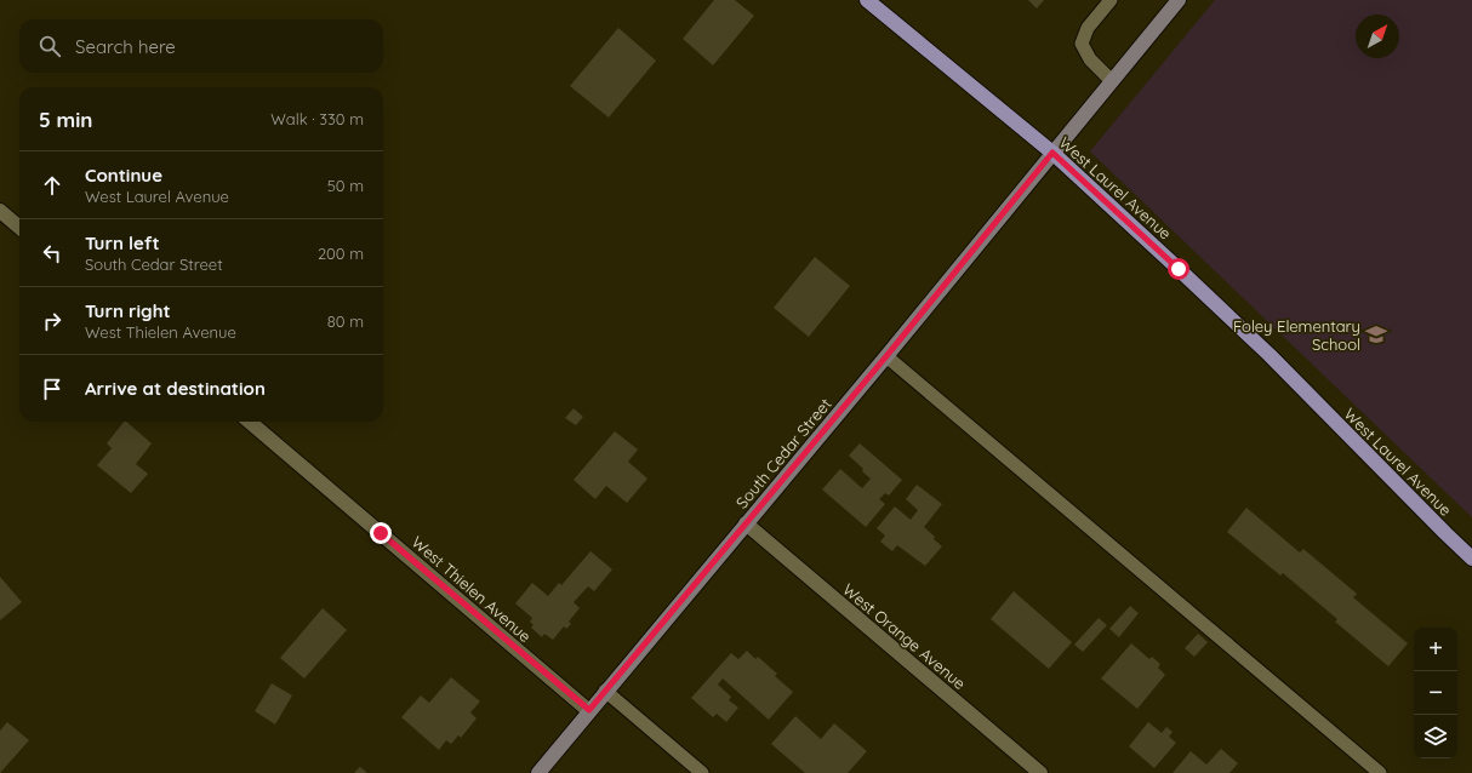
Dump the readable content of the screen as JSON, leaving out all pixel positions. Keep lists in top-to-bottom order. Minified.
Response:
{"streets":{"main road":["West Laurel Avenue"],"street":["South Cedar Street","West Thielen Avenue","West Orange Avenue"]},"crossings":[["West Laurel Avenue","South Cedar Street"],["South Cedar Street","West Thielen Avenue"],["South Cedar Street","West Orange Avenue"]],"places":{"school or university":["Foley Elementary School"]},"north":"top right","page":{"search":"Search here","heading":["5 min","Walk · 330 m"],"list":[["Continue","West Laurel Avenue","50 m"],["Turn left","South Cedar Street","200 m"],["Turn right","West Thielen Avenue","80 m"],"Arrive at destination"],"map_buttons":["+","−"]}}
